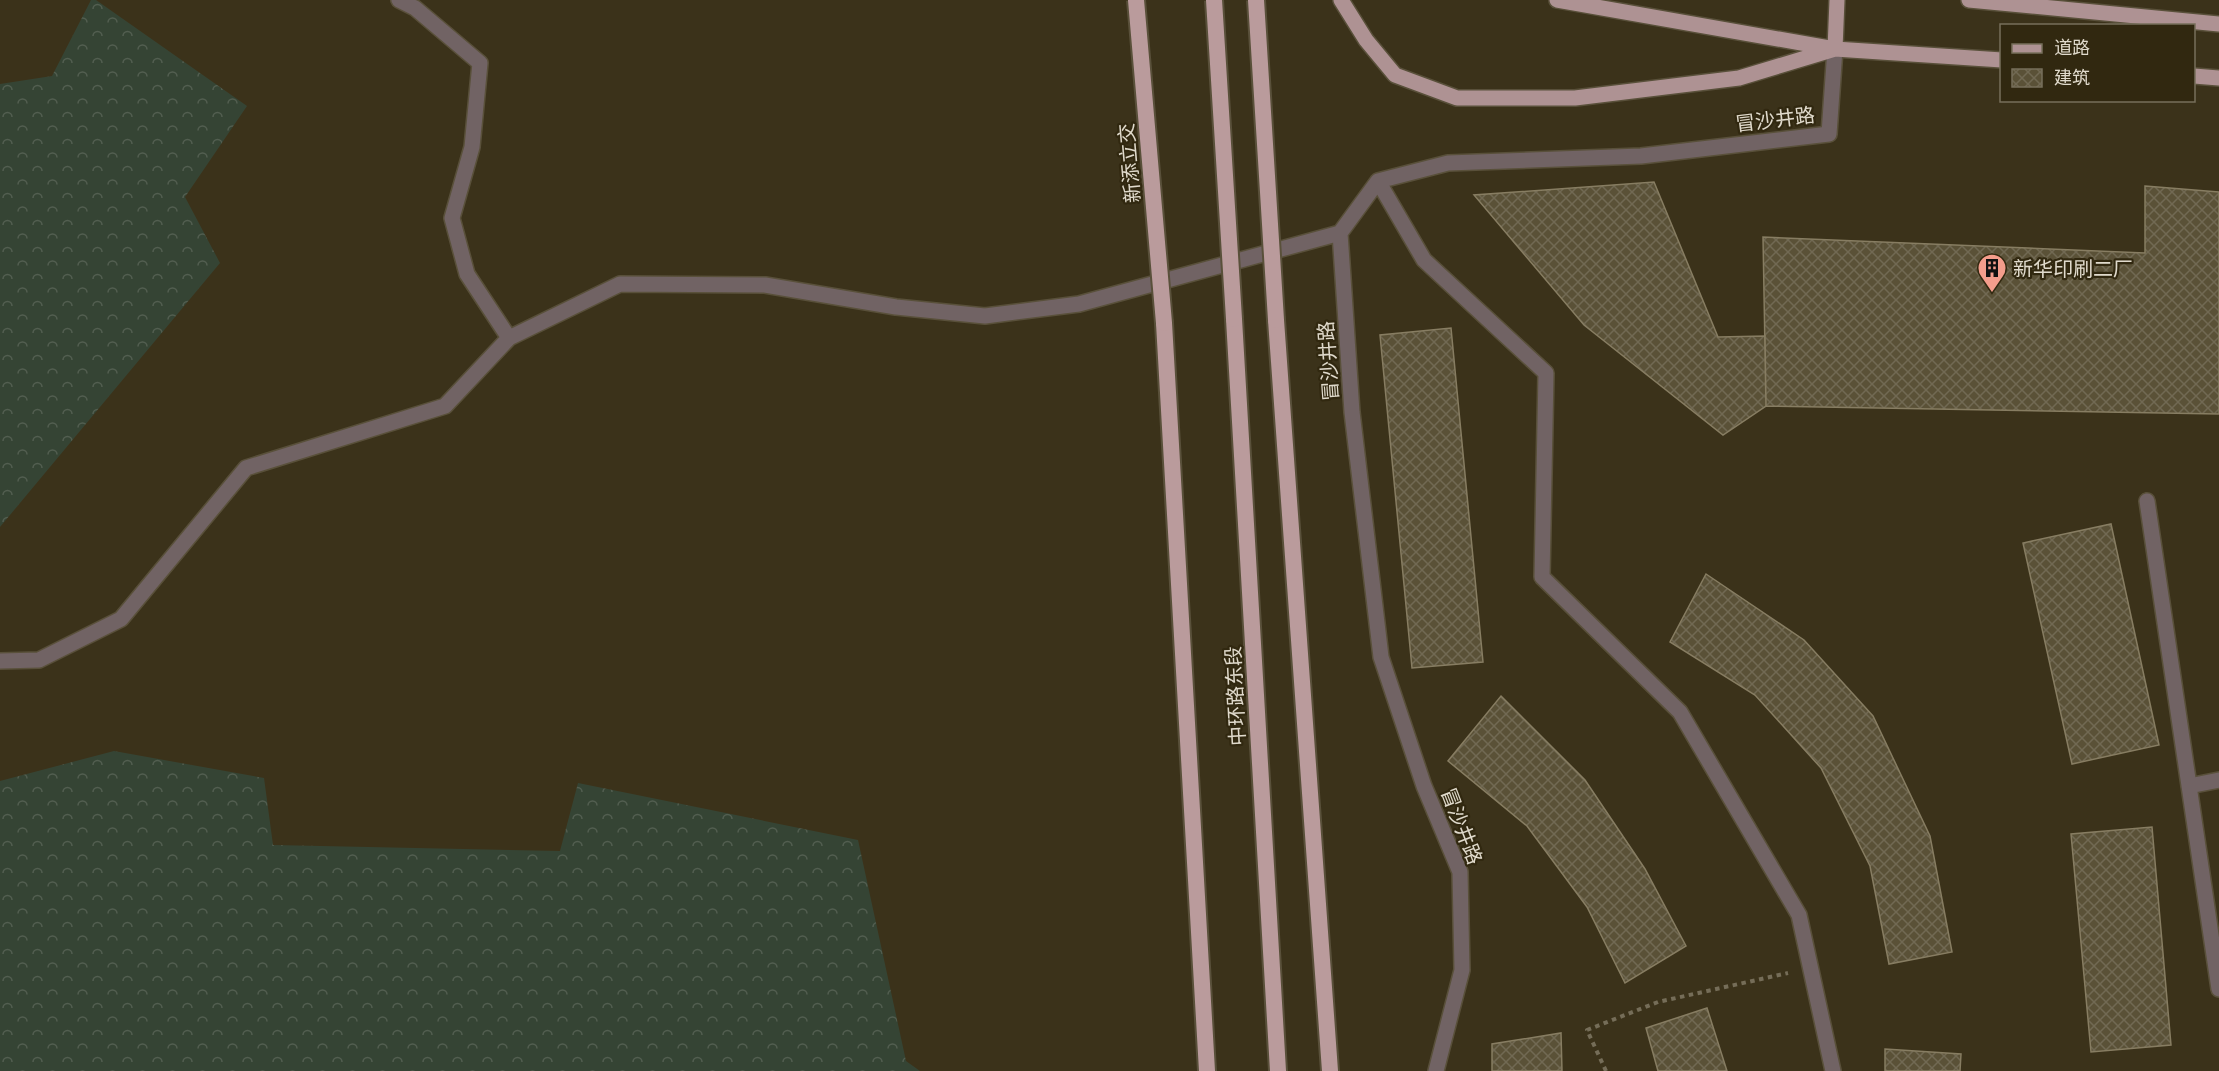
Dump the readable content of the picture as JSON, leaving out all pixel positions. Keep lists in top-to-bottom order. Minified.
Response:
{"streets":{"highway":["新添立交","中环路东段"],"street":["冒沙井路"]},"places":{"building":["新华印刷二厂"]},"legend":["道路","建筑"]}
